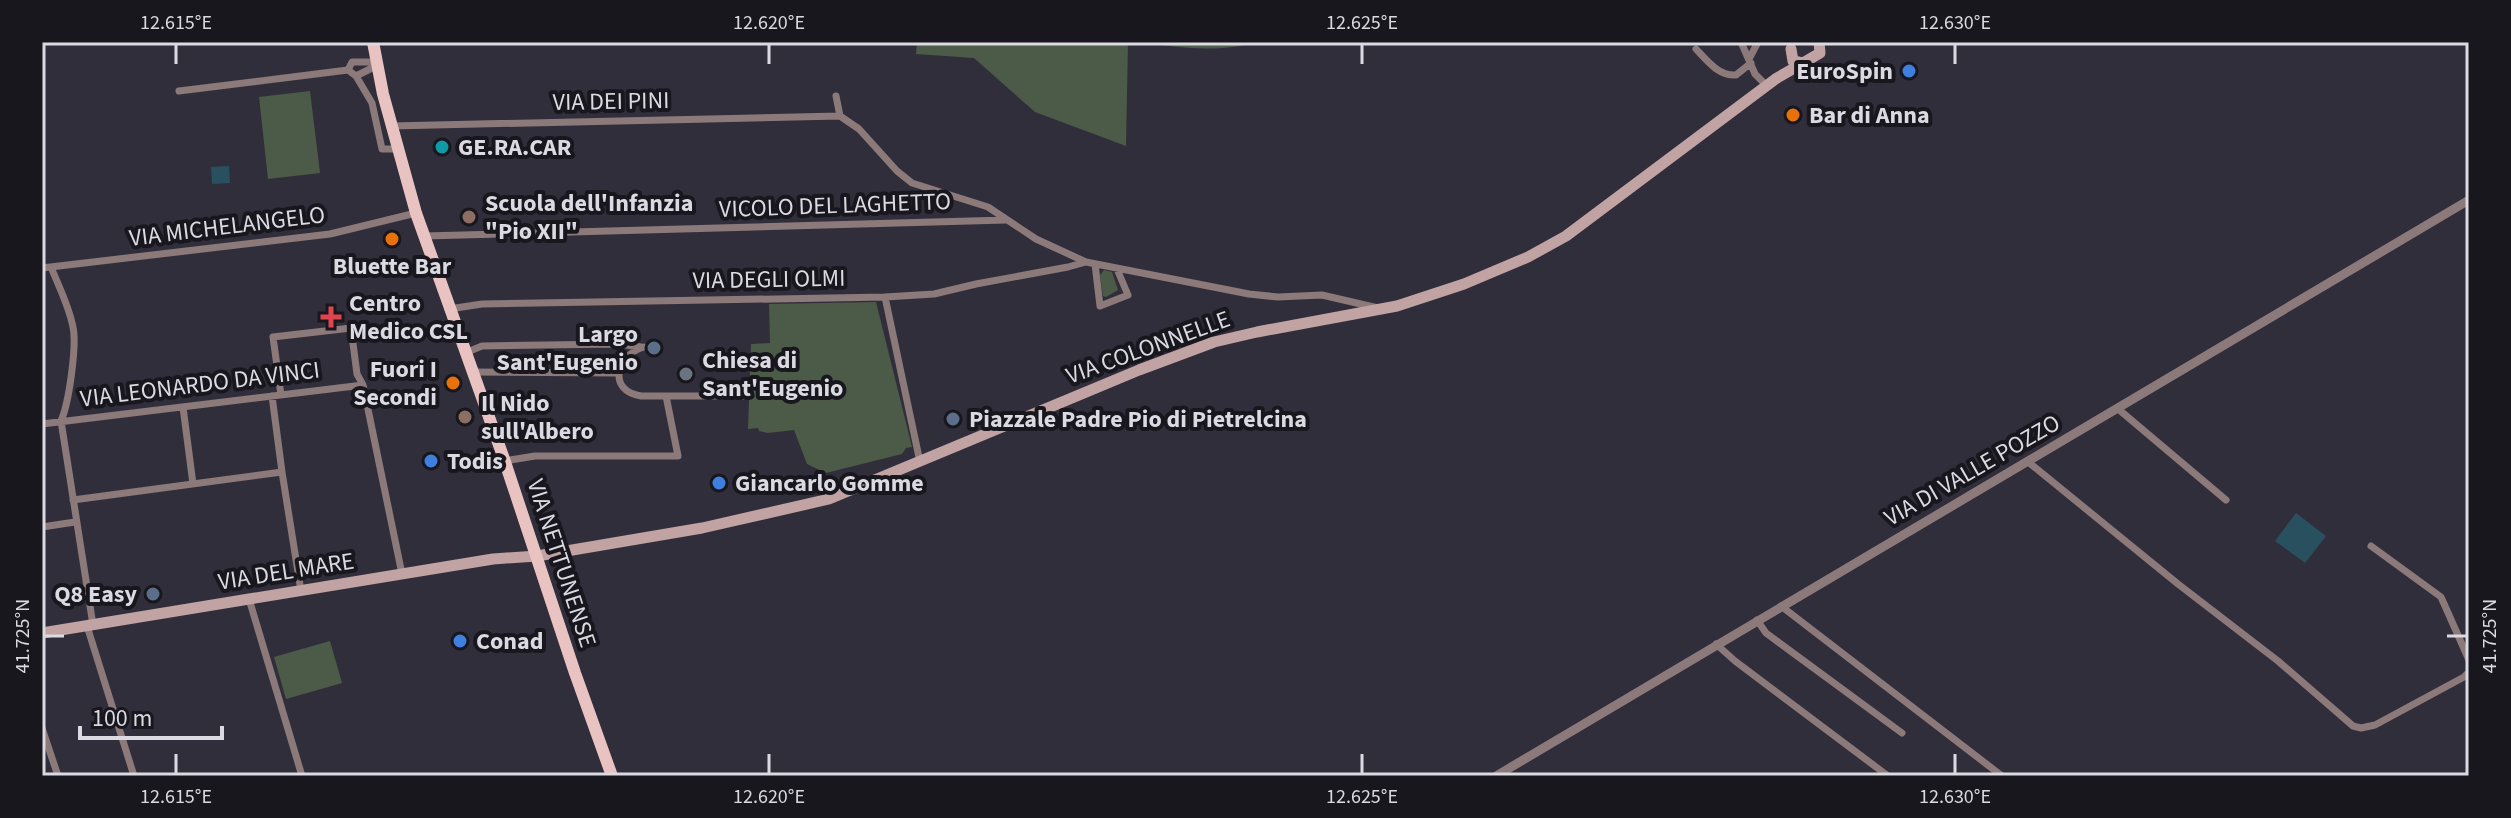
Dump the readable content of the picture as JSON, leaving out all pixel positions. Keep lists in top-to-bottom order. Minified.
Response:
{"streets":{"main road":["VIA COLONNELLE","VIA NETTUNENSE","VIA DEL MARE"],"street":["VIA DEI PINI","VICOLO DEL LAGHETTO","VIA MICHELANGELO","VIA DEGLI OLMI","VIA LEONARDO DA VINCI","VIA DI VALLE POZZO"]},"crossings":[["VIA DEI PINI","VICOLO DEL LAGHETTO"],["VIA DEI PINI","VIA NETTUNENSE"],["VICOLO DEL LAGHETTO","VIA DEGLI OLMI"],["VICOLO DEL LAGHETTO","VIA COLONNELLE"],["VICOLO DEL LAGHETTO","VIA NETTUNENSE"],["VIA MICHELANGELO","VIA NETTUNENSE"],["VIA DEGLI OLMI","VIA NETTUNENSE"],["VIA COLONNELLE","VIA NETTUNENSE"],["VIA COLONNELLE","VIA DEL MARE"],["VIA NETTUNENSE","VIA DEL MARE"]],"places":{"other":["EuroSpin","Bar di Anna","GE.RA.CAR","Scuola dell'Infanzia \"Pio XII\"","Bluette Bar","Largo Sant'Eugenio","Chiesa di Sant'Eugenio","Fuori I Secondi","Il Nido sull'Albero","Piazzale Padre Pio di Pietrelcina","Todis","Giancarlo Gomme","Q8 Easy","Conad"],"health":["Centro Medico CSL"]},"scale_bar":"100 m","coordinates":["12.615°E","12.620°E","12.625°E","12.630°E","41.725°N"]}
